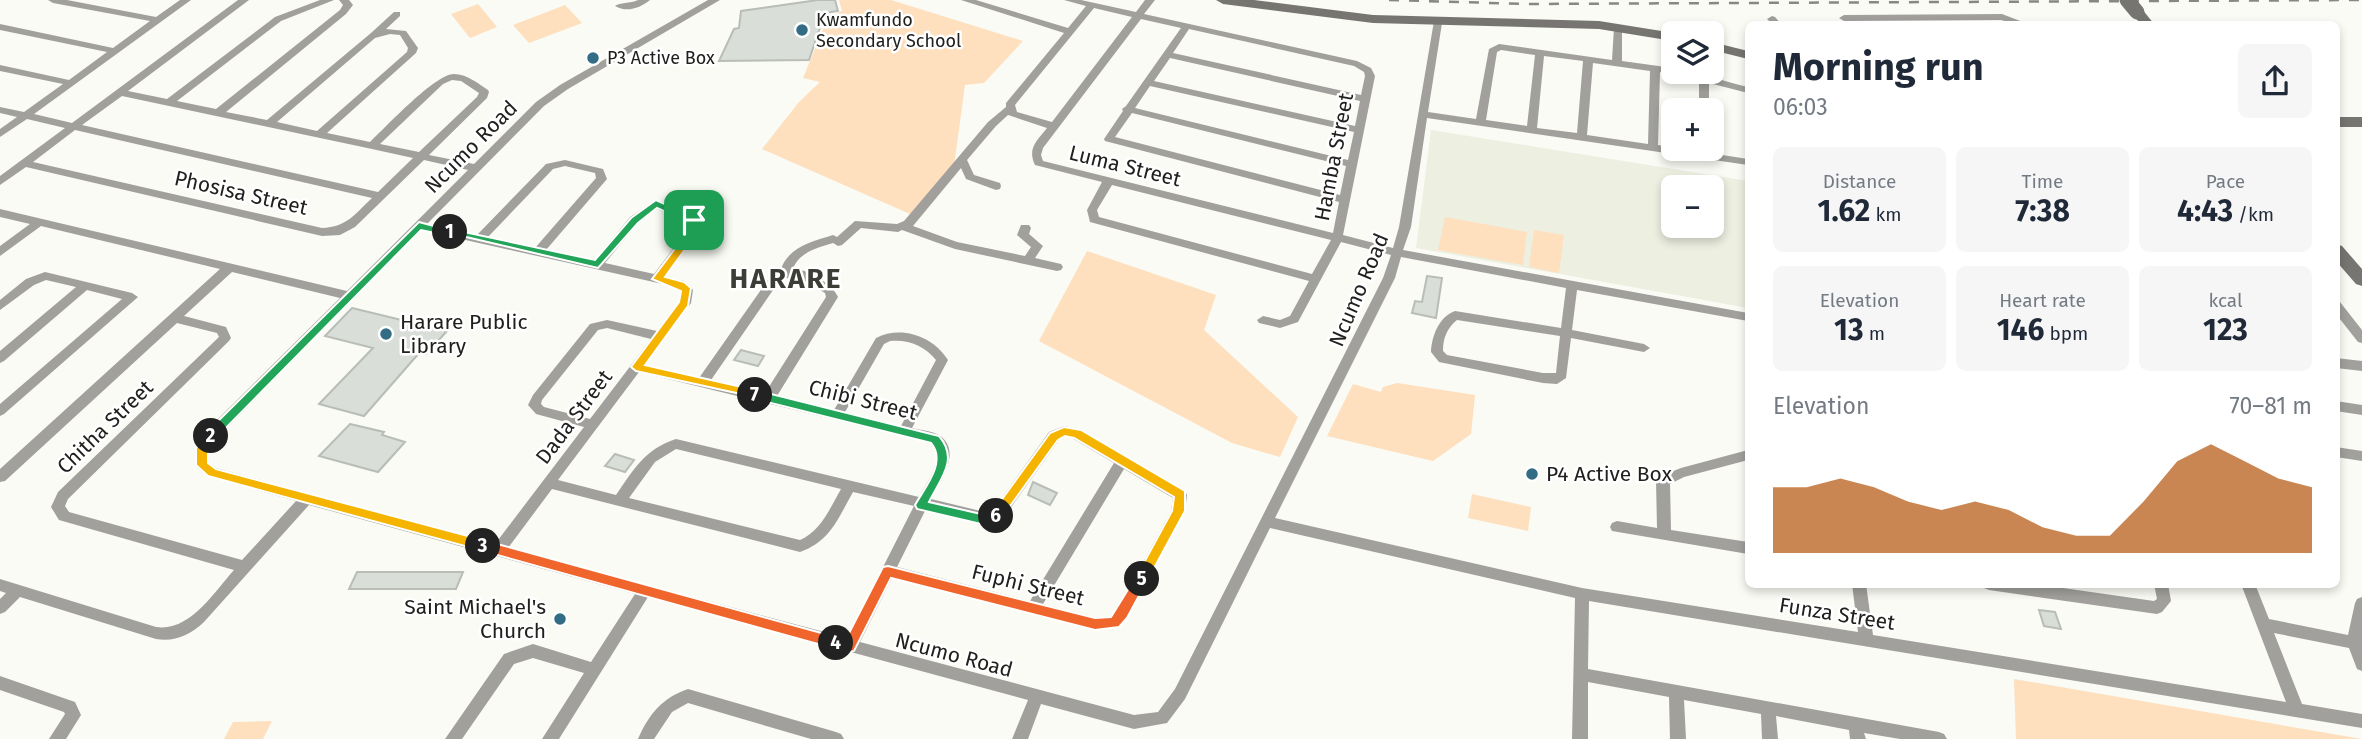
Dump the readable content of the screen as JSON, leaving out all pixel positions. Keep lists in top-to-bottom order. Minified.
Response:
{"streets":{"street":["Ncumo Road","Hamba Street","Luma Street","Phosisa Street","Chibi Street","Dada Street","Chitha Street","Fuphi Street","Funza Street"]},"crossings":[["Ncumo Road","Luma Street"],["Ncumo Road","Chibi Street"],["Ncumo Road","Dada Street"],["Ncumo Road","Funza Street"],["Hamba Street","Luma Street"],["Chibi Street","Dada Street"],["Chibi Street","Fuphi Street"]],"districts":["HARARE"],"places":["Kwamfundo Secondary School","P3 Active Box","Harare Public Library","P4 Active Box","Saint Michael's Church"],"page":{"map_buttons":["+","−"],"heading":["Morning run","06:03"],"stats":[["Distance","1.62 km"],["Time","7:38"],["Pace","4:43 /km"],["Elevation","13 m"],["Heart rate","146 bpm"],["kcal","123"]],"pins":["1","7","2","6","3","5","4"],"chart":["Elevation","70–81 m"]}}
